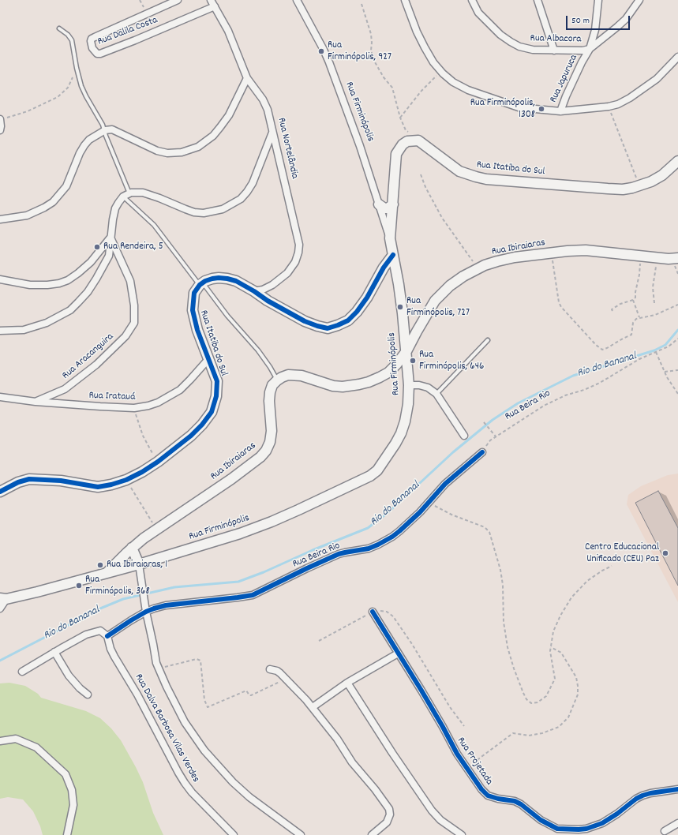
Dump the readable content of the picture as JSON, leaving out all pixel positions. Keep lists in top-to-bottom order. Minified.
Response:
{"streets":{"main road":["Rua Firminópolis","Rua Itatiba do Sul","Rua Ibiraiaras"],"street":["Rua Dalila Costa","Rua Albacora","Rua Japuruca","Rua Nortelândia","Rua Aracanguira","Rua Iratauá","Rua Beira Rio","Rua Dalva Barbosa Vilas Verdes","Rua Projetada"]},"crossings":[["Rua Dalila Costa","Rua Nortelândia"],["Rua Albacora","Rua Japuruca"],["Rua Firminópolis","Rua Ibiraiaras"],["Rua Itatiba do Sul","Rua Iratauá"],["Rua Aracanguira","Rua Iratauá"],["Rua Beira Rio","Rua Dalva Barbosa Vilas Verdes"]],"water":["Rio do Bananal"],"places":["Rua Firminópolis, 927","Rua Firminópolis, 1308","Rua Rendeira, 5","Rua Firminópolis, 727","Rua Firminópolis, 646","Centro Educacional Unificado (CEU) Paz","Rua Ibiraiaras, 1","Rua Firminópolis, 368"],"scale_bar":"50 m"}
